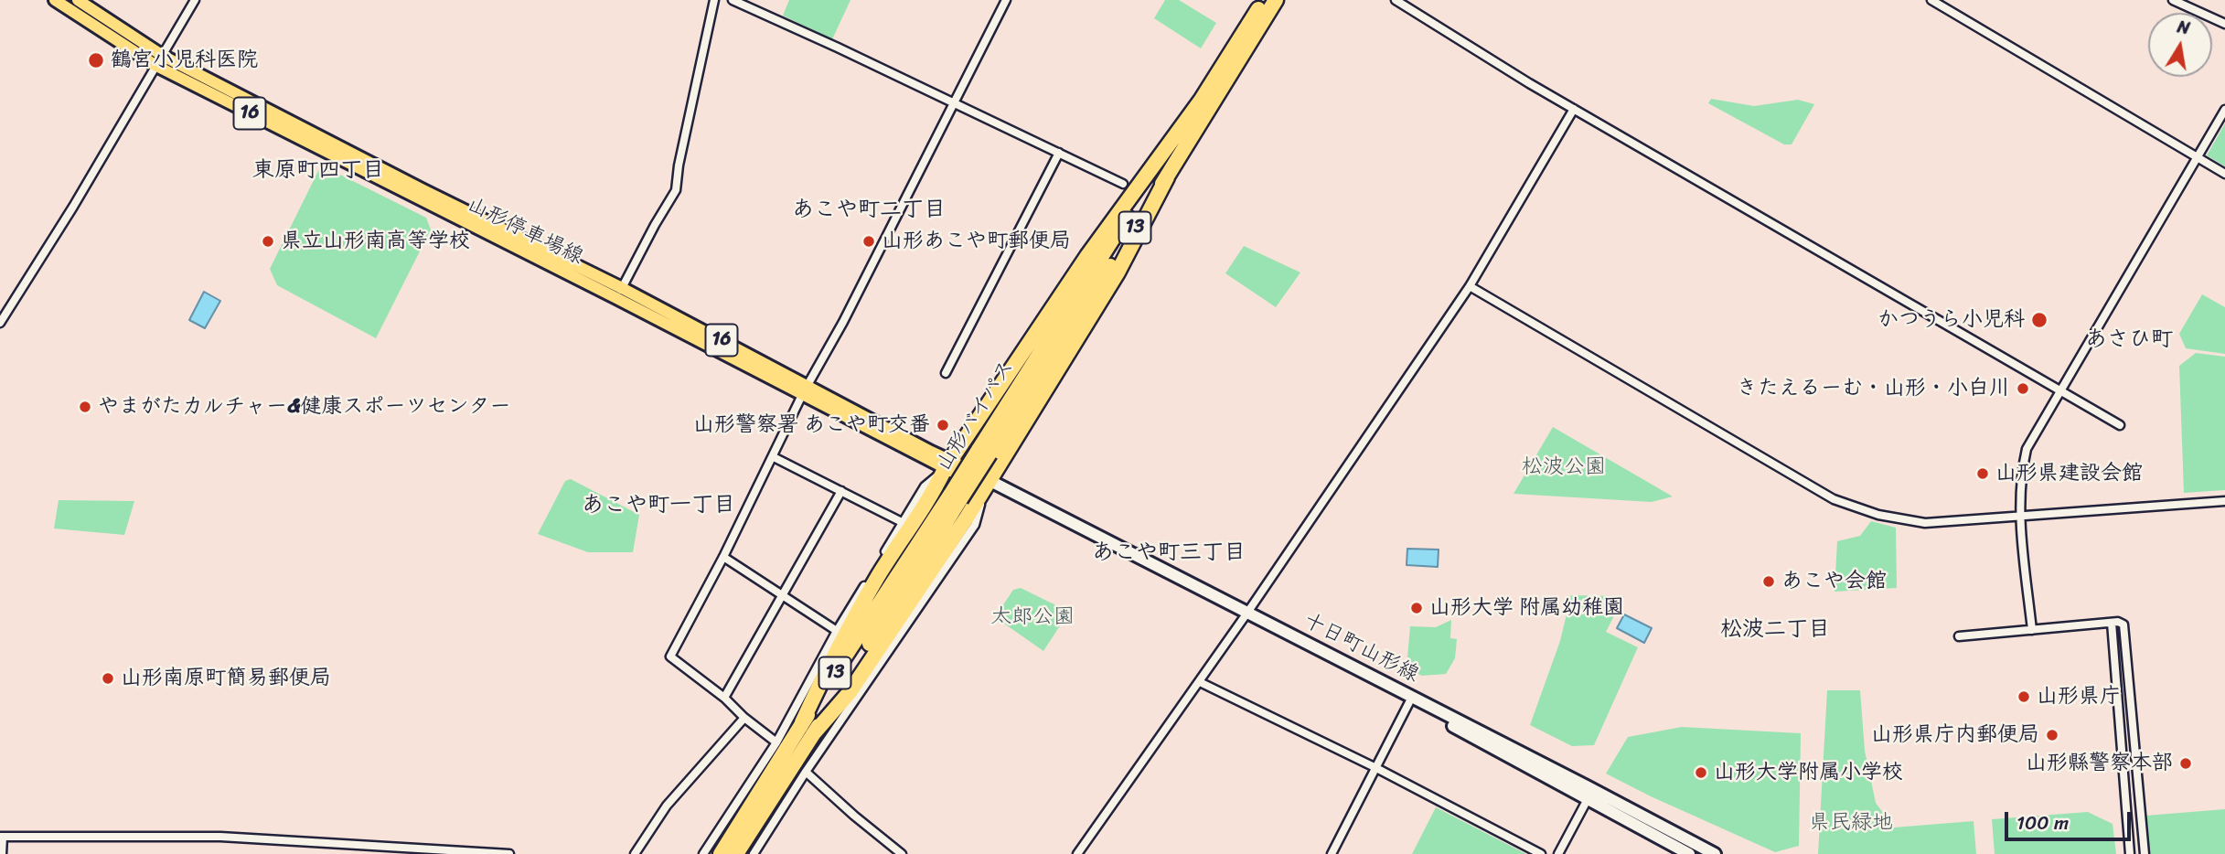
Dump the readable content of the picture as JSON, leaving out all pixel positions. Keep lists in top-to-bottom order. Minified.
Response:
{"streets":{"highway":["13","山形バイパス"],"main road":["16","山形停車場線","十日町山形線"]},"crossings":[["山形停車場線","十日町山形線"]],"districts":["東原町四丁目","あこや町二丁目","あさひ町","あこや町一丁目","あこや町三丁目","松波二丁目"],"parks":["松波公園","太郎公園","県民緑地"],"places":["鶴宮小児科医院","県立山形南高等学校","山形あこや町郵便局","かつうら小児科","きたえるーむ・山形・小白川","やまがたカルチャー&健康スポーツセンター","山形警察署 あこや町交番","山形県建設会館","あこや会館","山形大学 附属幼稚園","山形南原町簡易郵便局","山形県庁","山形県庁内郵便局","山形縣警察本部","山形大学附属小学校"],"scale_bar":"100 m","north":"top"}
